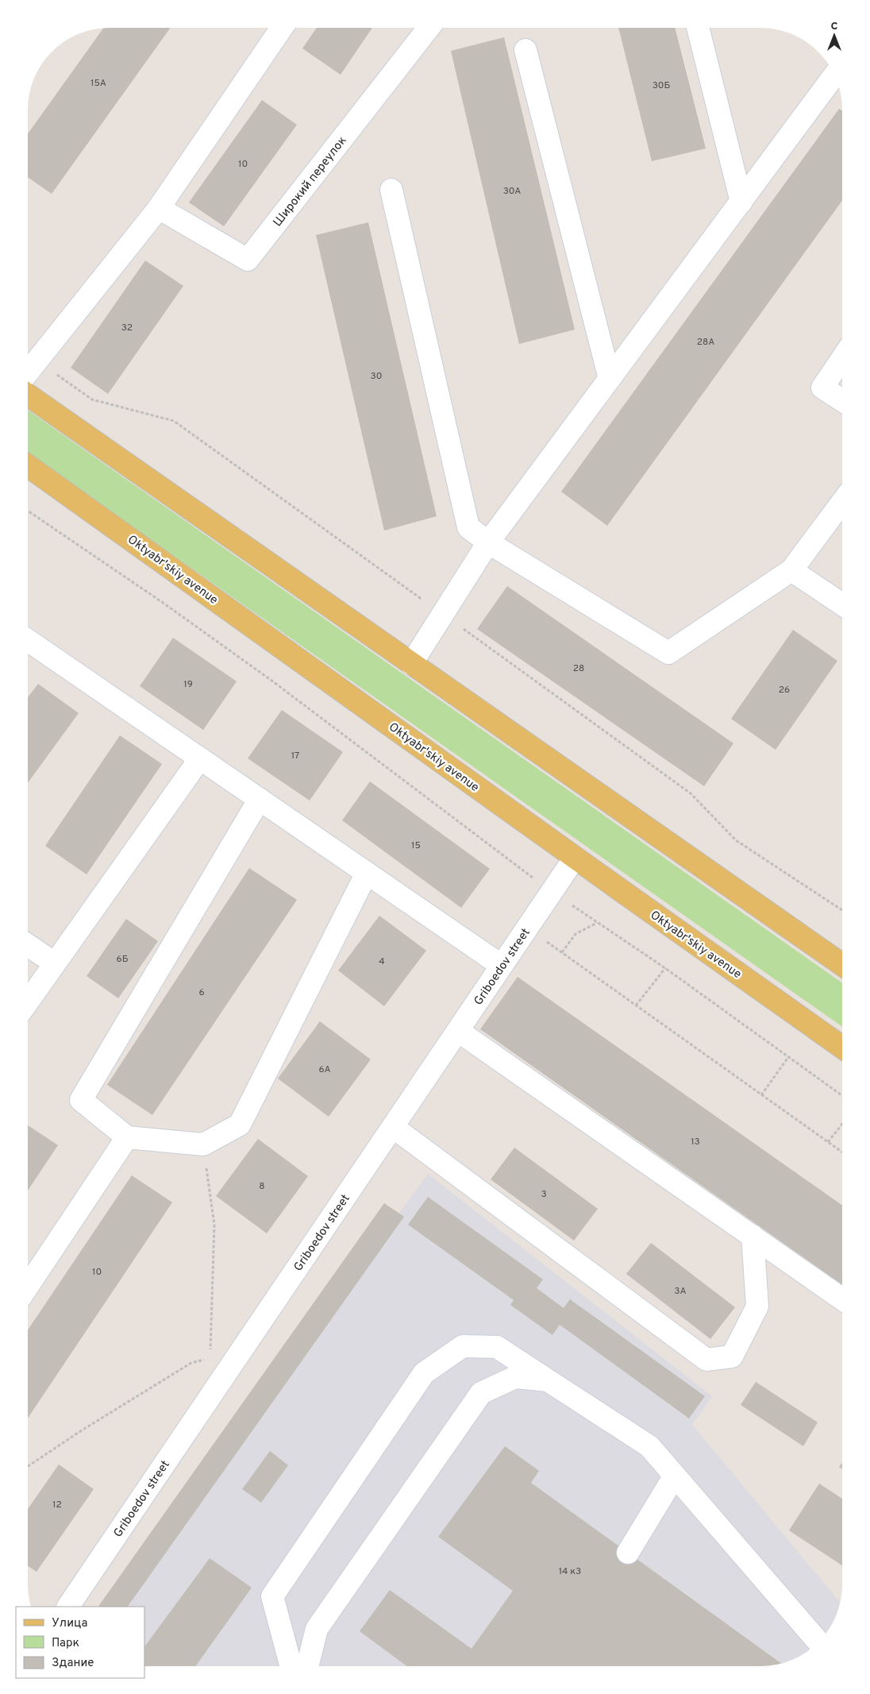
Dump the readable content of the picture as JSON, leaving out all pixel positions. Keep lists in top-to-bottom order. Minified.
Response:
{"streets":{"main road":["Oktyabr'skiy avenue"],"street":["Широкий переулок","Griboedov street"]},"crossings":[["Oktyabr'skiy avenue","Griboedov street"]],"house_numbers":["15А","30Б","10","30А","32","28А","30","28","19","26","17","15","6Б","4","6","6А","13","8","3","10","3А","12","14 к3"],"legend":["Улица","Парк","Здание"],"north":"top"}
